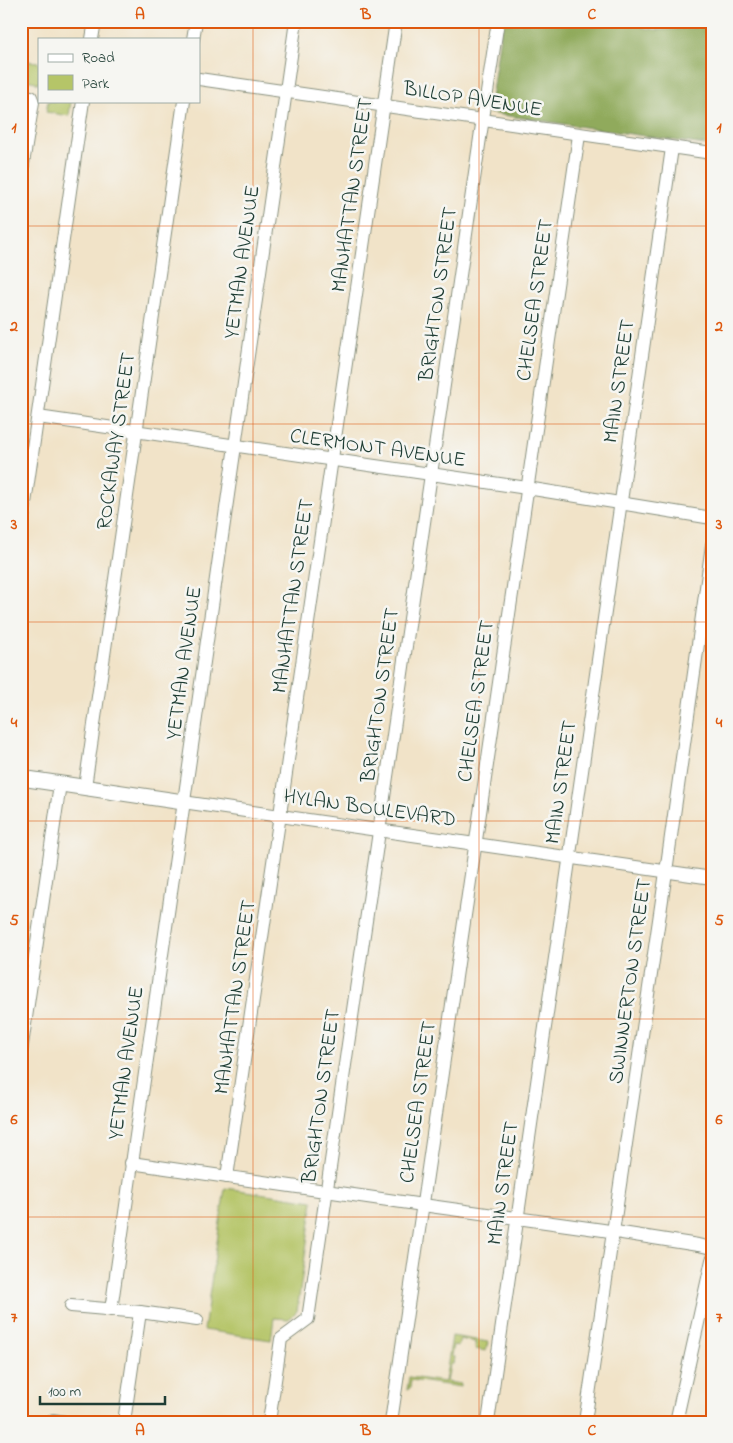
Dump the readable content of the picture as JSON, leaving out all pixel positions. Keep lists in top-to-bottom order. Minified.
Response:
{"streets":{"main road":["HYLAN BOULEVARD"],"street":["BILLOP AVENUE","MANHATTAN STREET","YETMAN AVENUE","BRIGHTON STREET","CHELSEA STREET","MAIN STREET","ROCKAWAY STREET","CLERMONT AVENUE","SWINNERTON STREET"]},"crossings":[["BILLOP AVENUE","MANHATTAN STREET"],["BILLOP AVENUE","YETMAN AVENUE"],["BILLOP AVENUE","BRIGHTON STREET"],["BILLOP AVENUE","CHELSEA STREET"],["BILLOP AVENUE","MAIN STREET"],["MANHATTAN STREET","CLERMONT AVENUE"],["MANHATTAN STREET","HYLAN BOULEVARD"],["YETMAN AVENUE","CLERMONT AVENUE"],["YETMAN AVENUE","HYLAN BOULEVARD"],["BRIGHTON STREET","CLERMONT AVENUE"],["BRIGHTON STREET","HYLAN BOULEVARD"],["CHELSEA STREET","CLERMONT AVENUE"],["CHELSEA STREET","HYLAN BOULEVARD"],["MAIN STREET","CLERMONT AVENUE"],["MAIN STREET","HYLAN BOULEVARD"],["ROCKAWAY STREET","CLERMONT AVENUE"],["ROCKAWAY STREET","HYLAN BOULEVARD"],["HYLAN BOULEVARD","SWINNERTON STREET"]],"legend":["Road","Park"],"scale_bar":"100 m","grid":{"columns":["A","B","C"],"rows":["1","2","3","4","5","6","7"]}}
